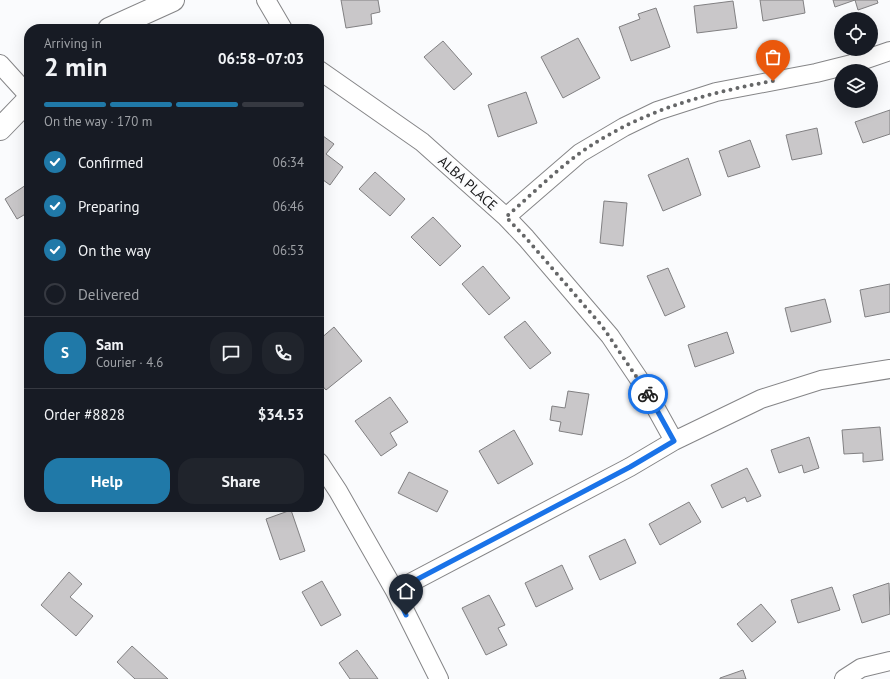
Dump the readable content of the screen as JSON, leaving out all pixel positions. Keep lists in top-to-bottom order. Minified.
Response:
{"streets":{"street":["ALBA PLACE"]},"page":{"heading":["2 min","Arriving in","06:58–07:03"],"panel":["Sam","Courier · 4.6","Order #8828","$34.53"],"bar":"On the way · 170 m","list":[["Confirmed","06:34"],["Preparing","06:46"],["On the way","06:53"],"Delivered"],"round":"S","buttons":["Help","Share"]}}
